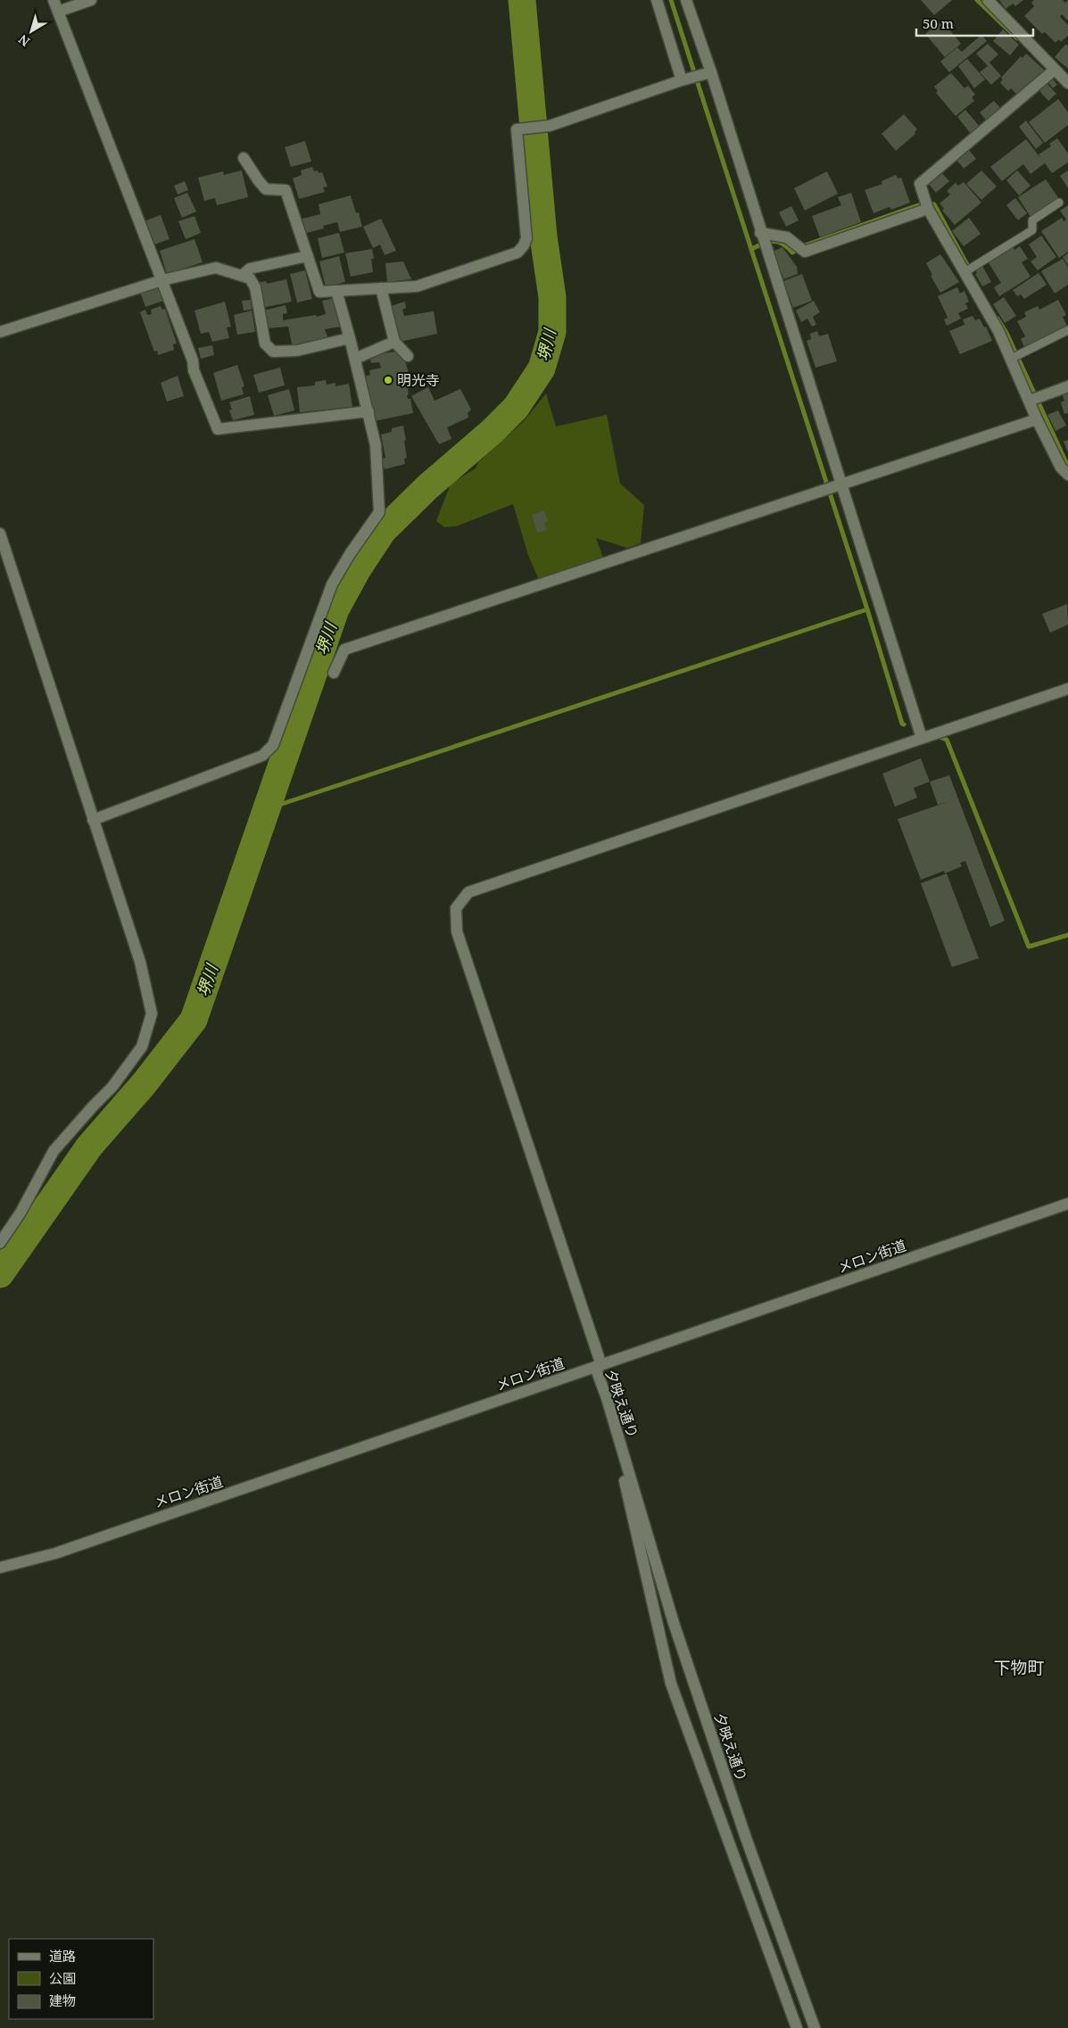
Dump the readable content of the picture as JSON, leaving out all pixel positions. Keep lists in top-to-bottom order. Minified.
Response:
{"streets":{"street":["メロン街道","夕映え通り"]},"crossings":[["メロン街道","夕映え通り"]],"districts":["下物町"],"water":["堺川"],"places":["明光寺"],"legend":["道路","公園","建物"],"scale_bar":"50 m","north":"bottom left"}
